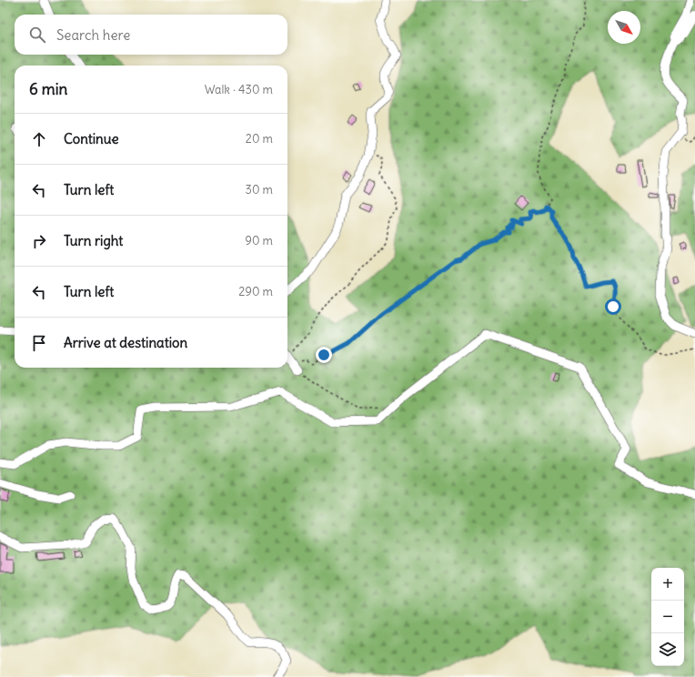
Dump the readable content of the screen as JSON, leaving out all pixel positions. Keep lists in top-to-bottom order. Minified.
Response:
{"north":"bottom right","page":{"search":"Search here","heading":["6 min","Walk · 430 m"],"list":[["Continue","20 m"],["Turn left","30 m"],["Turn right","90 m"],["Turn left","290 m"],"Arrive at destination"],"map_buttons":["+","−"]}}
